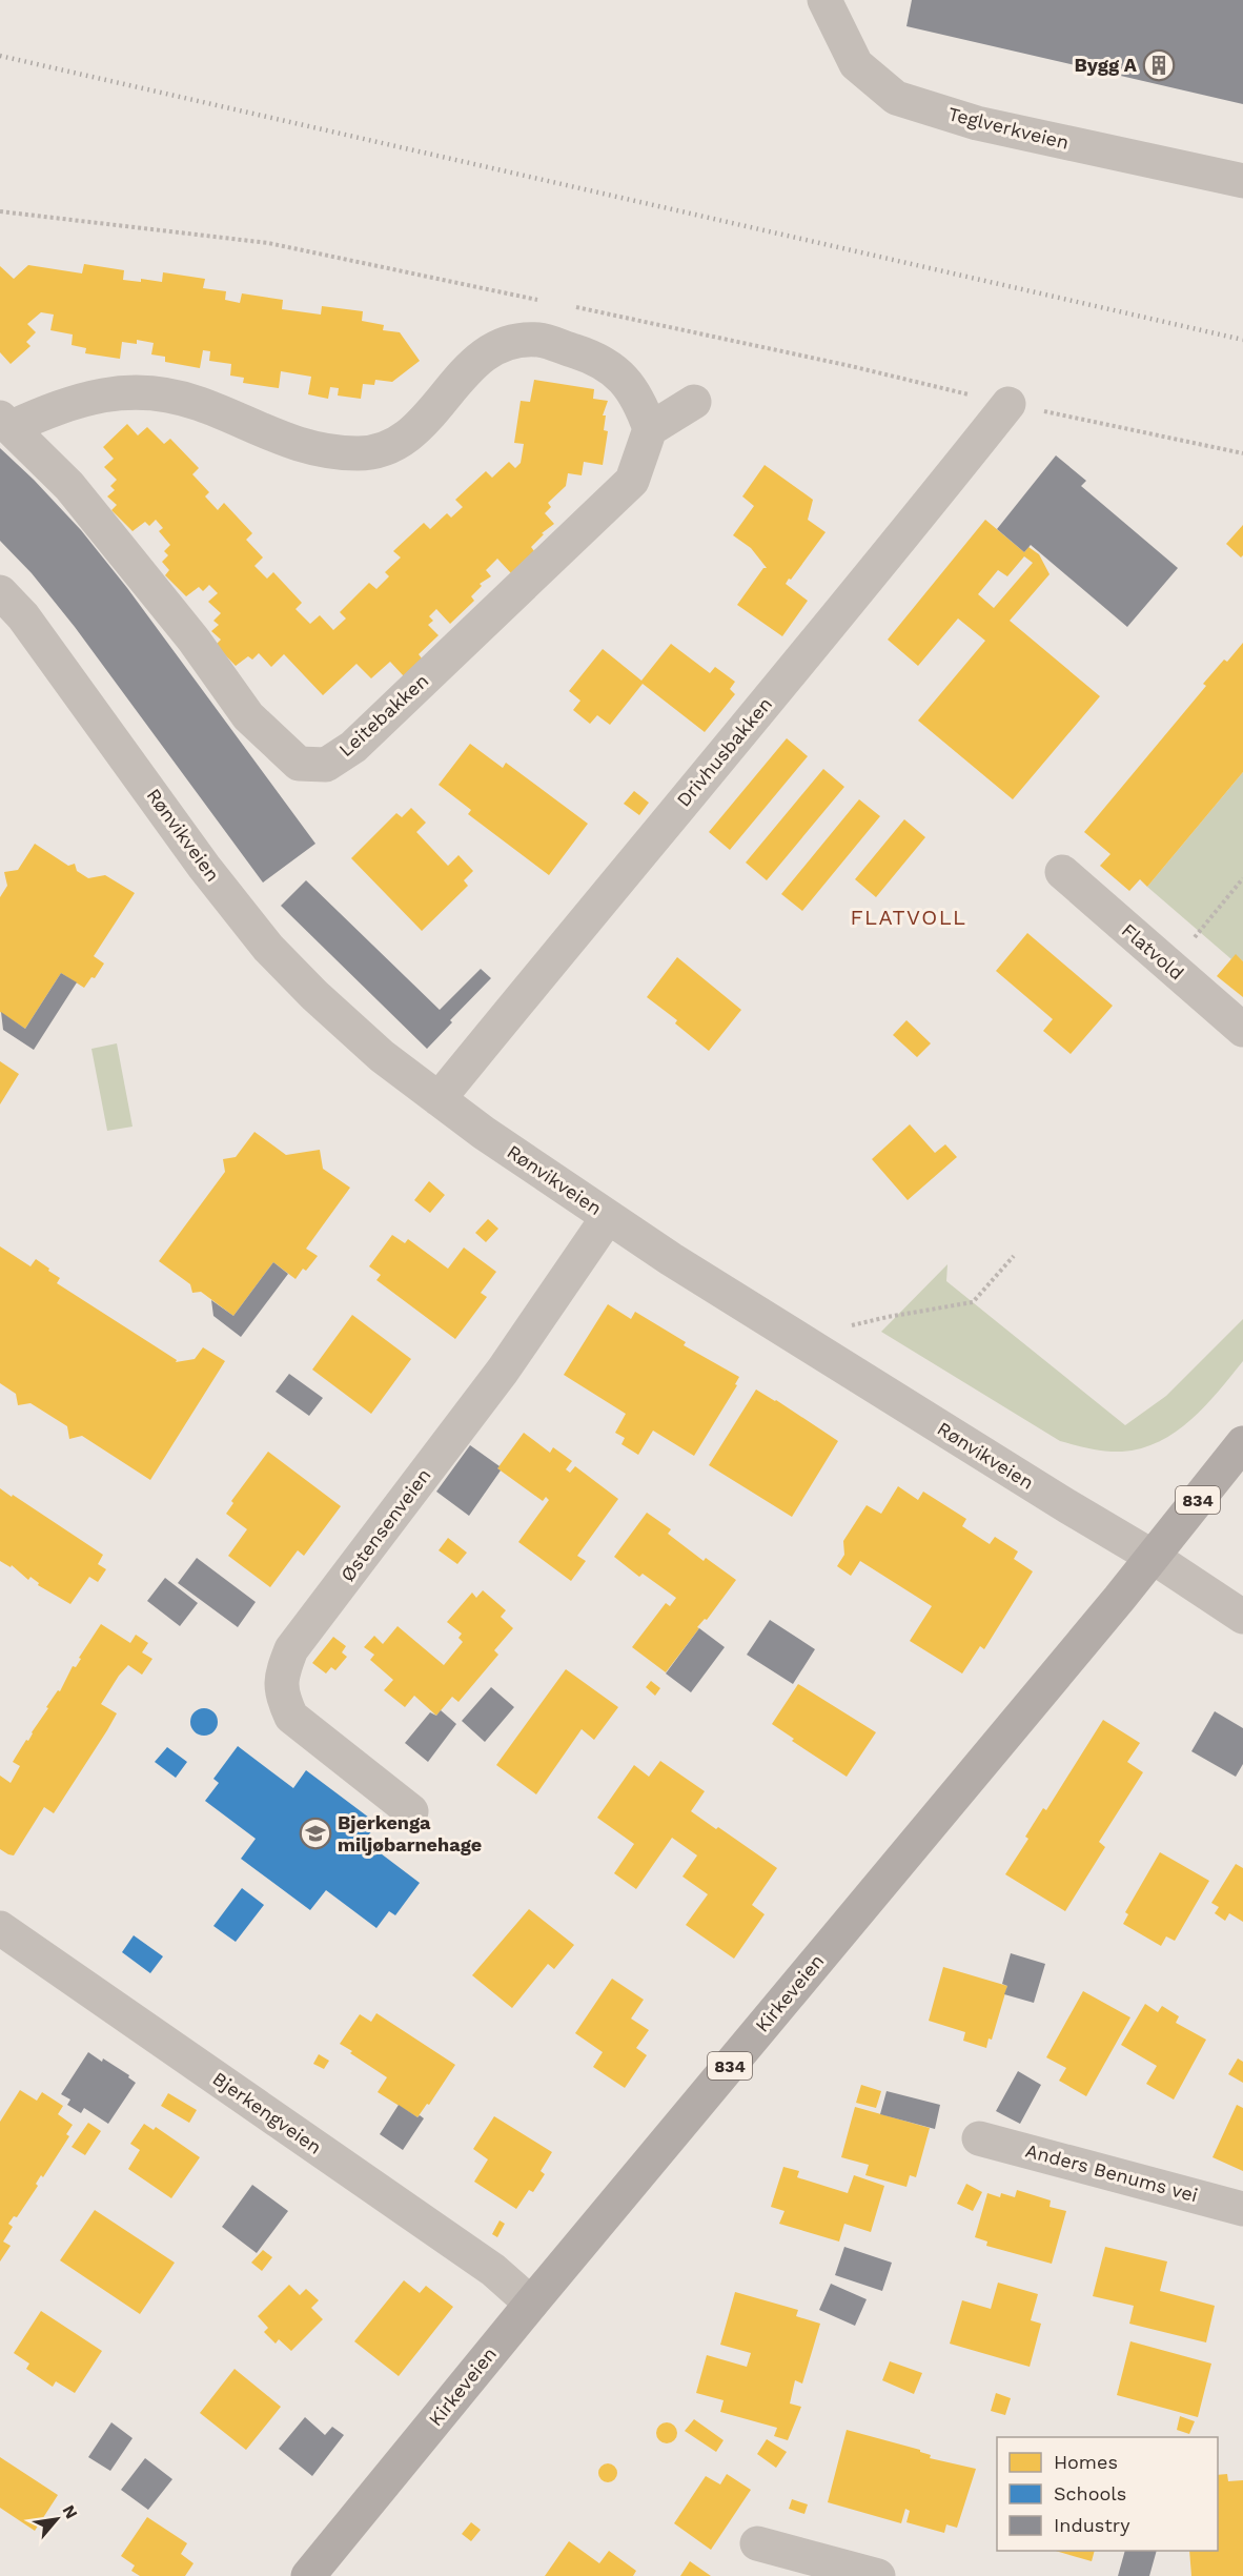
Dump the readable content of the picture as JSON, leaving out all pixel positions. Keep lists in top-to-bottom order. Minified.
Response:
{"streets":{"main road":["834","Kirkeveien"],"street":["Teglverkveien","Leitebakken","Drivhusbakken","Rønvikveien","Flatvold","Østensenveien","Bjerkengveien","Anders Benums vei"]},"crossings":[["Drivhusbakken","Rønvikveien"],["Rønvikveien","834"],["Rønvikveien","Østensenveien"],["Rønvikveien","Kirkeveien"],["834","Kirkeveien"],["Kirkeveien","Bjerkengveien"]],"districts":["FLATVOLL"],"places":{"building":["Bygg A"],"school or university":["Bjerkenga miljøbarnehage"]},"legend":["Homes","Schools","Industry"],"north":"top right"}
